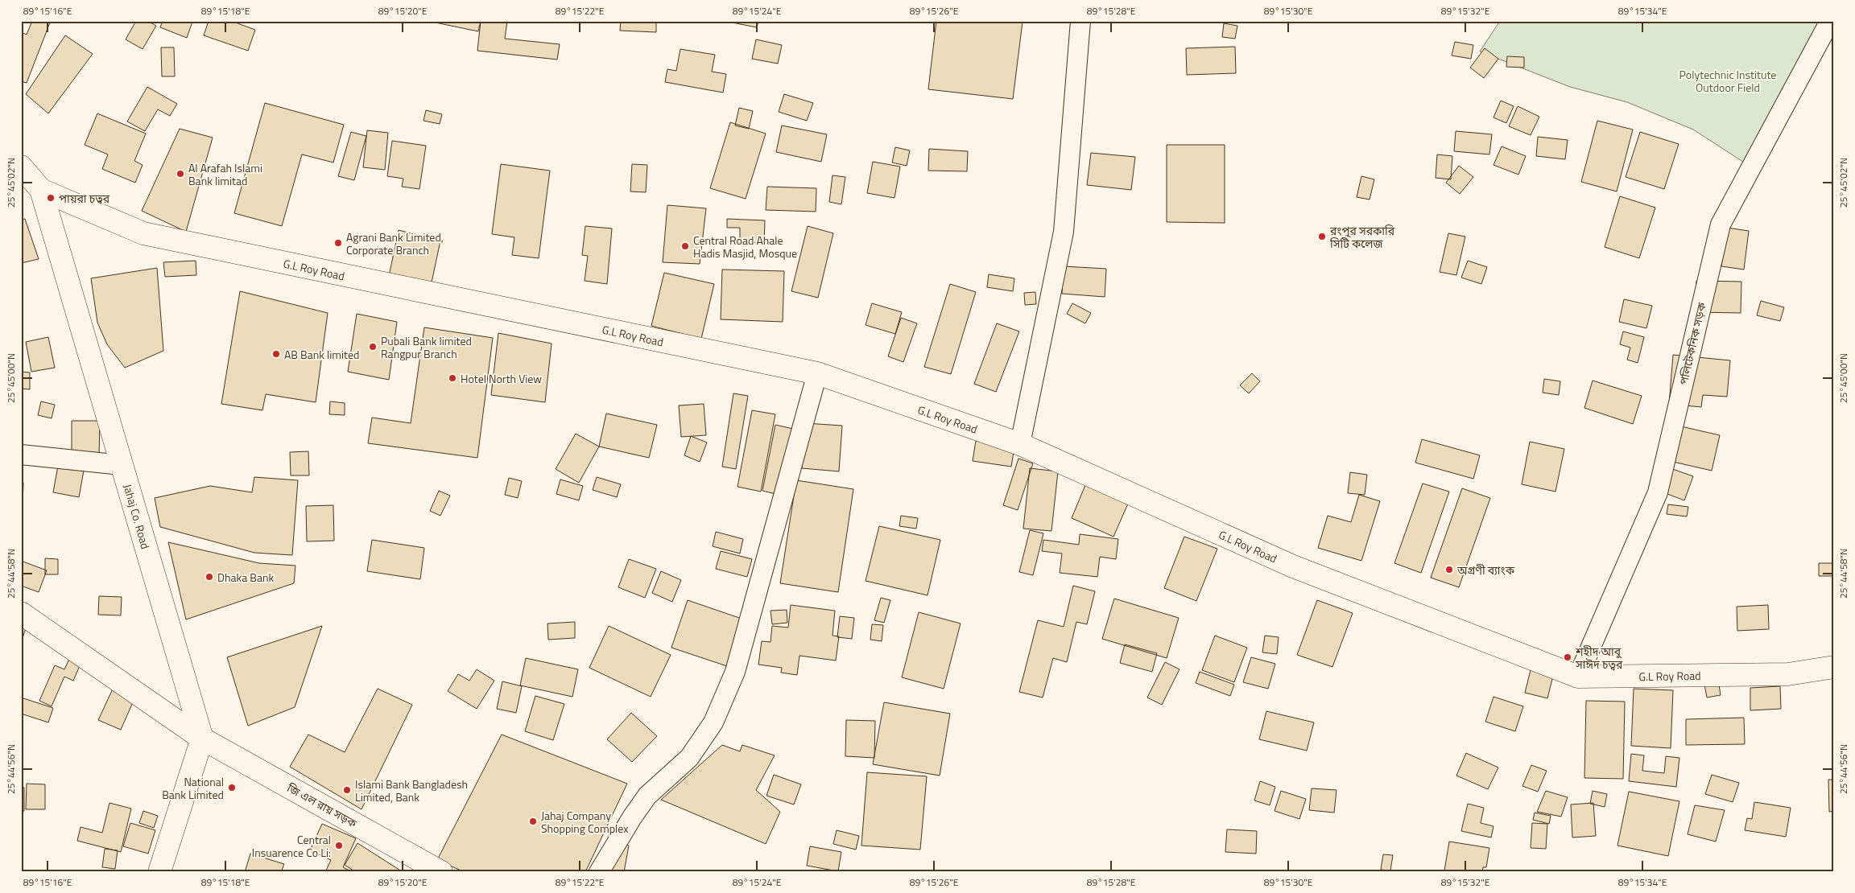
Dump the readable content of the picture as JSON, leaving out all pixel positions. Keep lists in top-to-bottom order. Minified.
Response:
{"streets":{"main road":["G.L Roy Road","Jahaj Co. Road","জি এল রায় সড়ক"],"street":["পলিটেকনিক সড়ক"]},"crossings":[["G.L Roy Road","পলিটেকনিক সড়ক"],["G.L Roy Road","Jahaj Co. Road"],["Jahaj Co. Road","জি এল রায় সড়ক"]],"parks":["Polytechnic Institute Outdoor Field"],"places":["Al Arafah Islami Bank limitad","পায়রা চত্বর","রংপুর সরকারি সিটি কলেজ","Agrani Bank Limited, Corporate Branch","Central Road Ahale Hadis Masjid, Mosque","Pubali Bank limited Rangpur Branch","AB Bank limited","Hotel North View","অগ্রণী ব্যাংক","Dhaka Bank","শহীদ আবু সাঈদ চত্বর","National Bank Limited","Islami Bank Bangladesh Limited, Bank","Jahaj Company Shopping Complex","Central Insuarence Co Li:"],"coordinates":["89°15'16\"E","89°15'18\"E","89°15'20\"E","89°15'22\"E","89°15'24\"E","89°15'26\"E","89°15'28\"E","89°15'30\"E","89°15'32\"E","89°15'34\"E","25°45'02\"N","25°45'00\"N","25°44'58\"N","25°44'56\"N"]}
